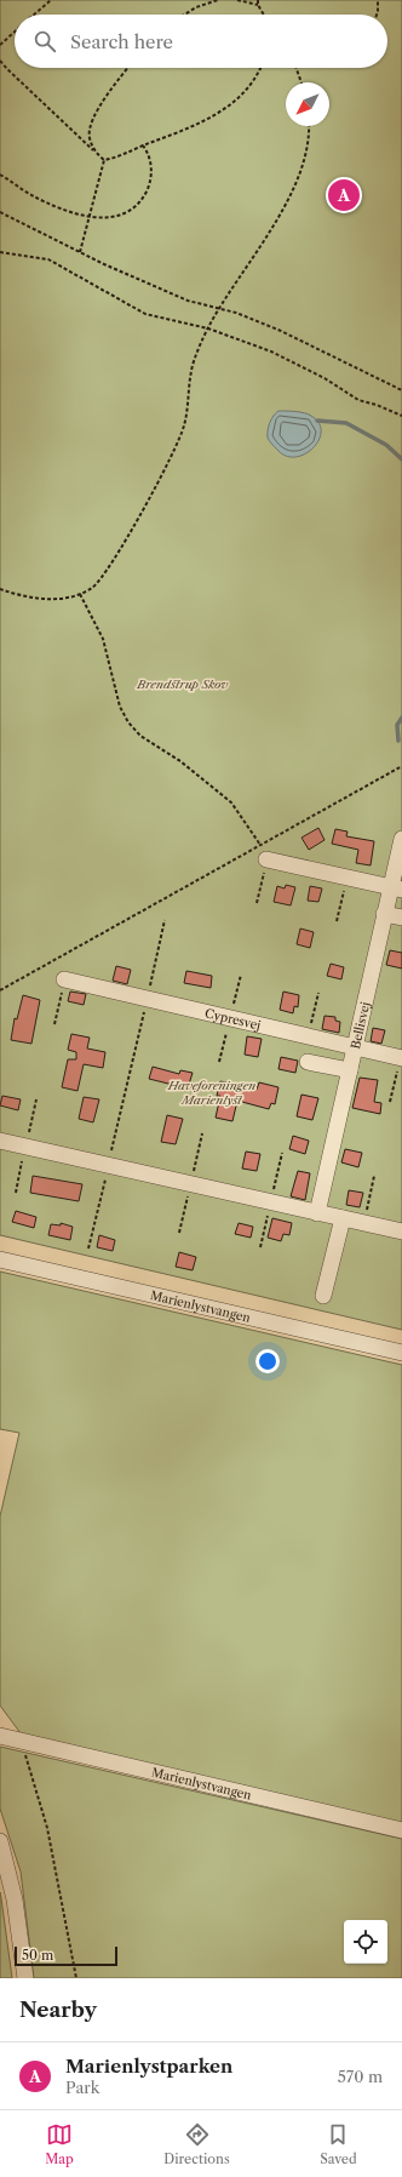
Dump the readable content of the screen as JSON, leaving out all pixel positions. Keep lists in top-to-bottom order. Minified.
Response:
{"streets":{"street":["Cypresvej","Bellisvej","Marienlystvangen"]},"crossings":[["Cypresvej","Bellisvej"]],"parks":["Brendstrup Skov","Haveforeningen Marienlyst"],"scale_bar":"50 m","north":"bottom left","page":{"search":"Search here","pins":"A","scale":"50 m","heading":"Nearby","list":[{"mark":"A","name":"Marienlystparken","note":"Park","value":"570 m"}],"nav":["Map","Directions","Saved"]}}
